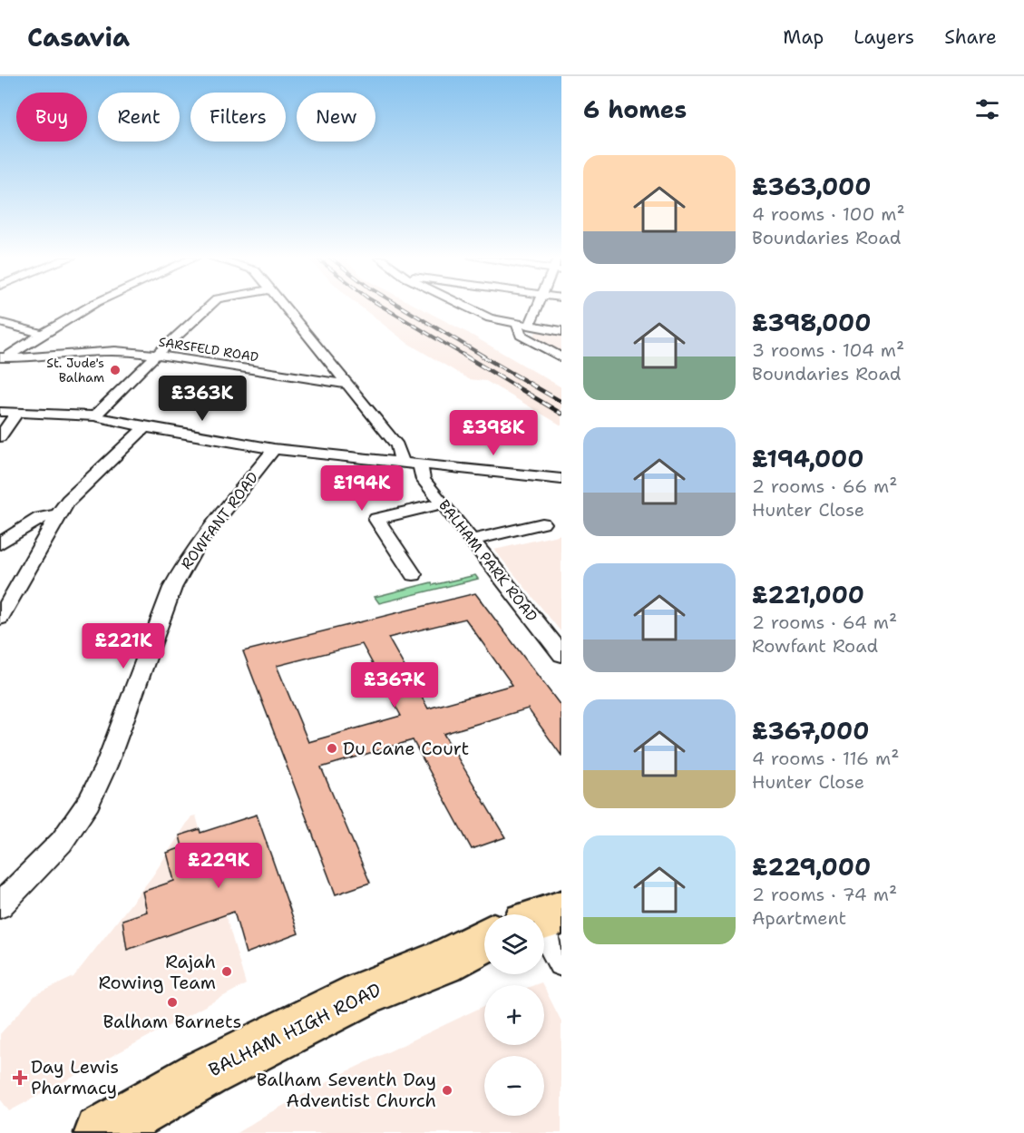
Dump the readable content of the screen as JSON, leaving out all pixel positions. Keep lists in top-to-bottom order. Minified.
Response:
{"streets":{"highway":["BALHAM HIGH ROAD"],"street":["SARSFELD ROAD","ROWFANT ROAD","BALHAM PARK ROAD"]},"places":{"other":["St. Jude's Balham","Du Cane Court","Rajah Rowing Team","Balham Barnets","Balham Seventh Day Adventist Church"],"health":["Day Lewis Pharmacy"]},"page":{"header":"Casavia","nav":["Map","Layers","Share"],"heading":"6 homes","chip":["Buy","Rent","Filters","New"],"list":[{"name":"£363,000","note":"4 rooms · 100 m² · Boundaries Road"},{"name":"£398,000","note":"3 rooms · 104 m² · Boundaries Road"},{"name":"£194,000","note":"2 rooms · 66 m² · Hunter Close"},{"name":"£221,000","note":"2 rooms · 64 m² · Rowfant Road"},{"name":"£367,000","note":"4 rooms · 116 m² · Hunter Close"},{"name":"£229,000","note":"2 rooms · 74 m² · Apartment"}],"price":["£363K","£398K","£194K","£221K","£367K","£229K"],"map_buttons":["+","−"]}}
